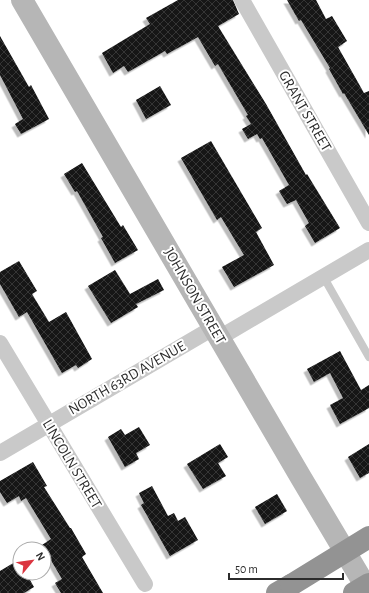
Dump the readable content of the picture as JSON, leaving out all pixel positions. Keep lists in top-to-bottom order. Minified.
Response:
{"streets":{"street":["GRANT STREET","JOHNSON STREET","NORTH 63RD AVENUE","LINCOLN STREET"]},"crossings":[["JOHNSON STREET","NORTH 63RD AVENUE"],["NORTH 63RD AVENUE","LINCOLN STREET"]],"scale_bar":"50 m","north":"top right"}
